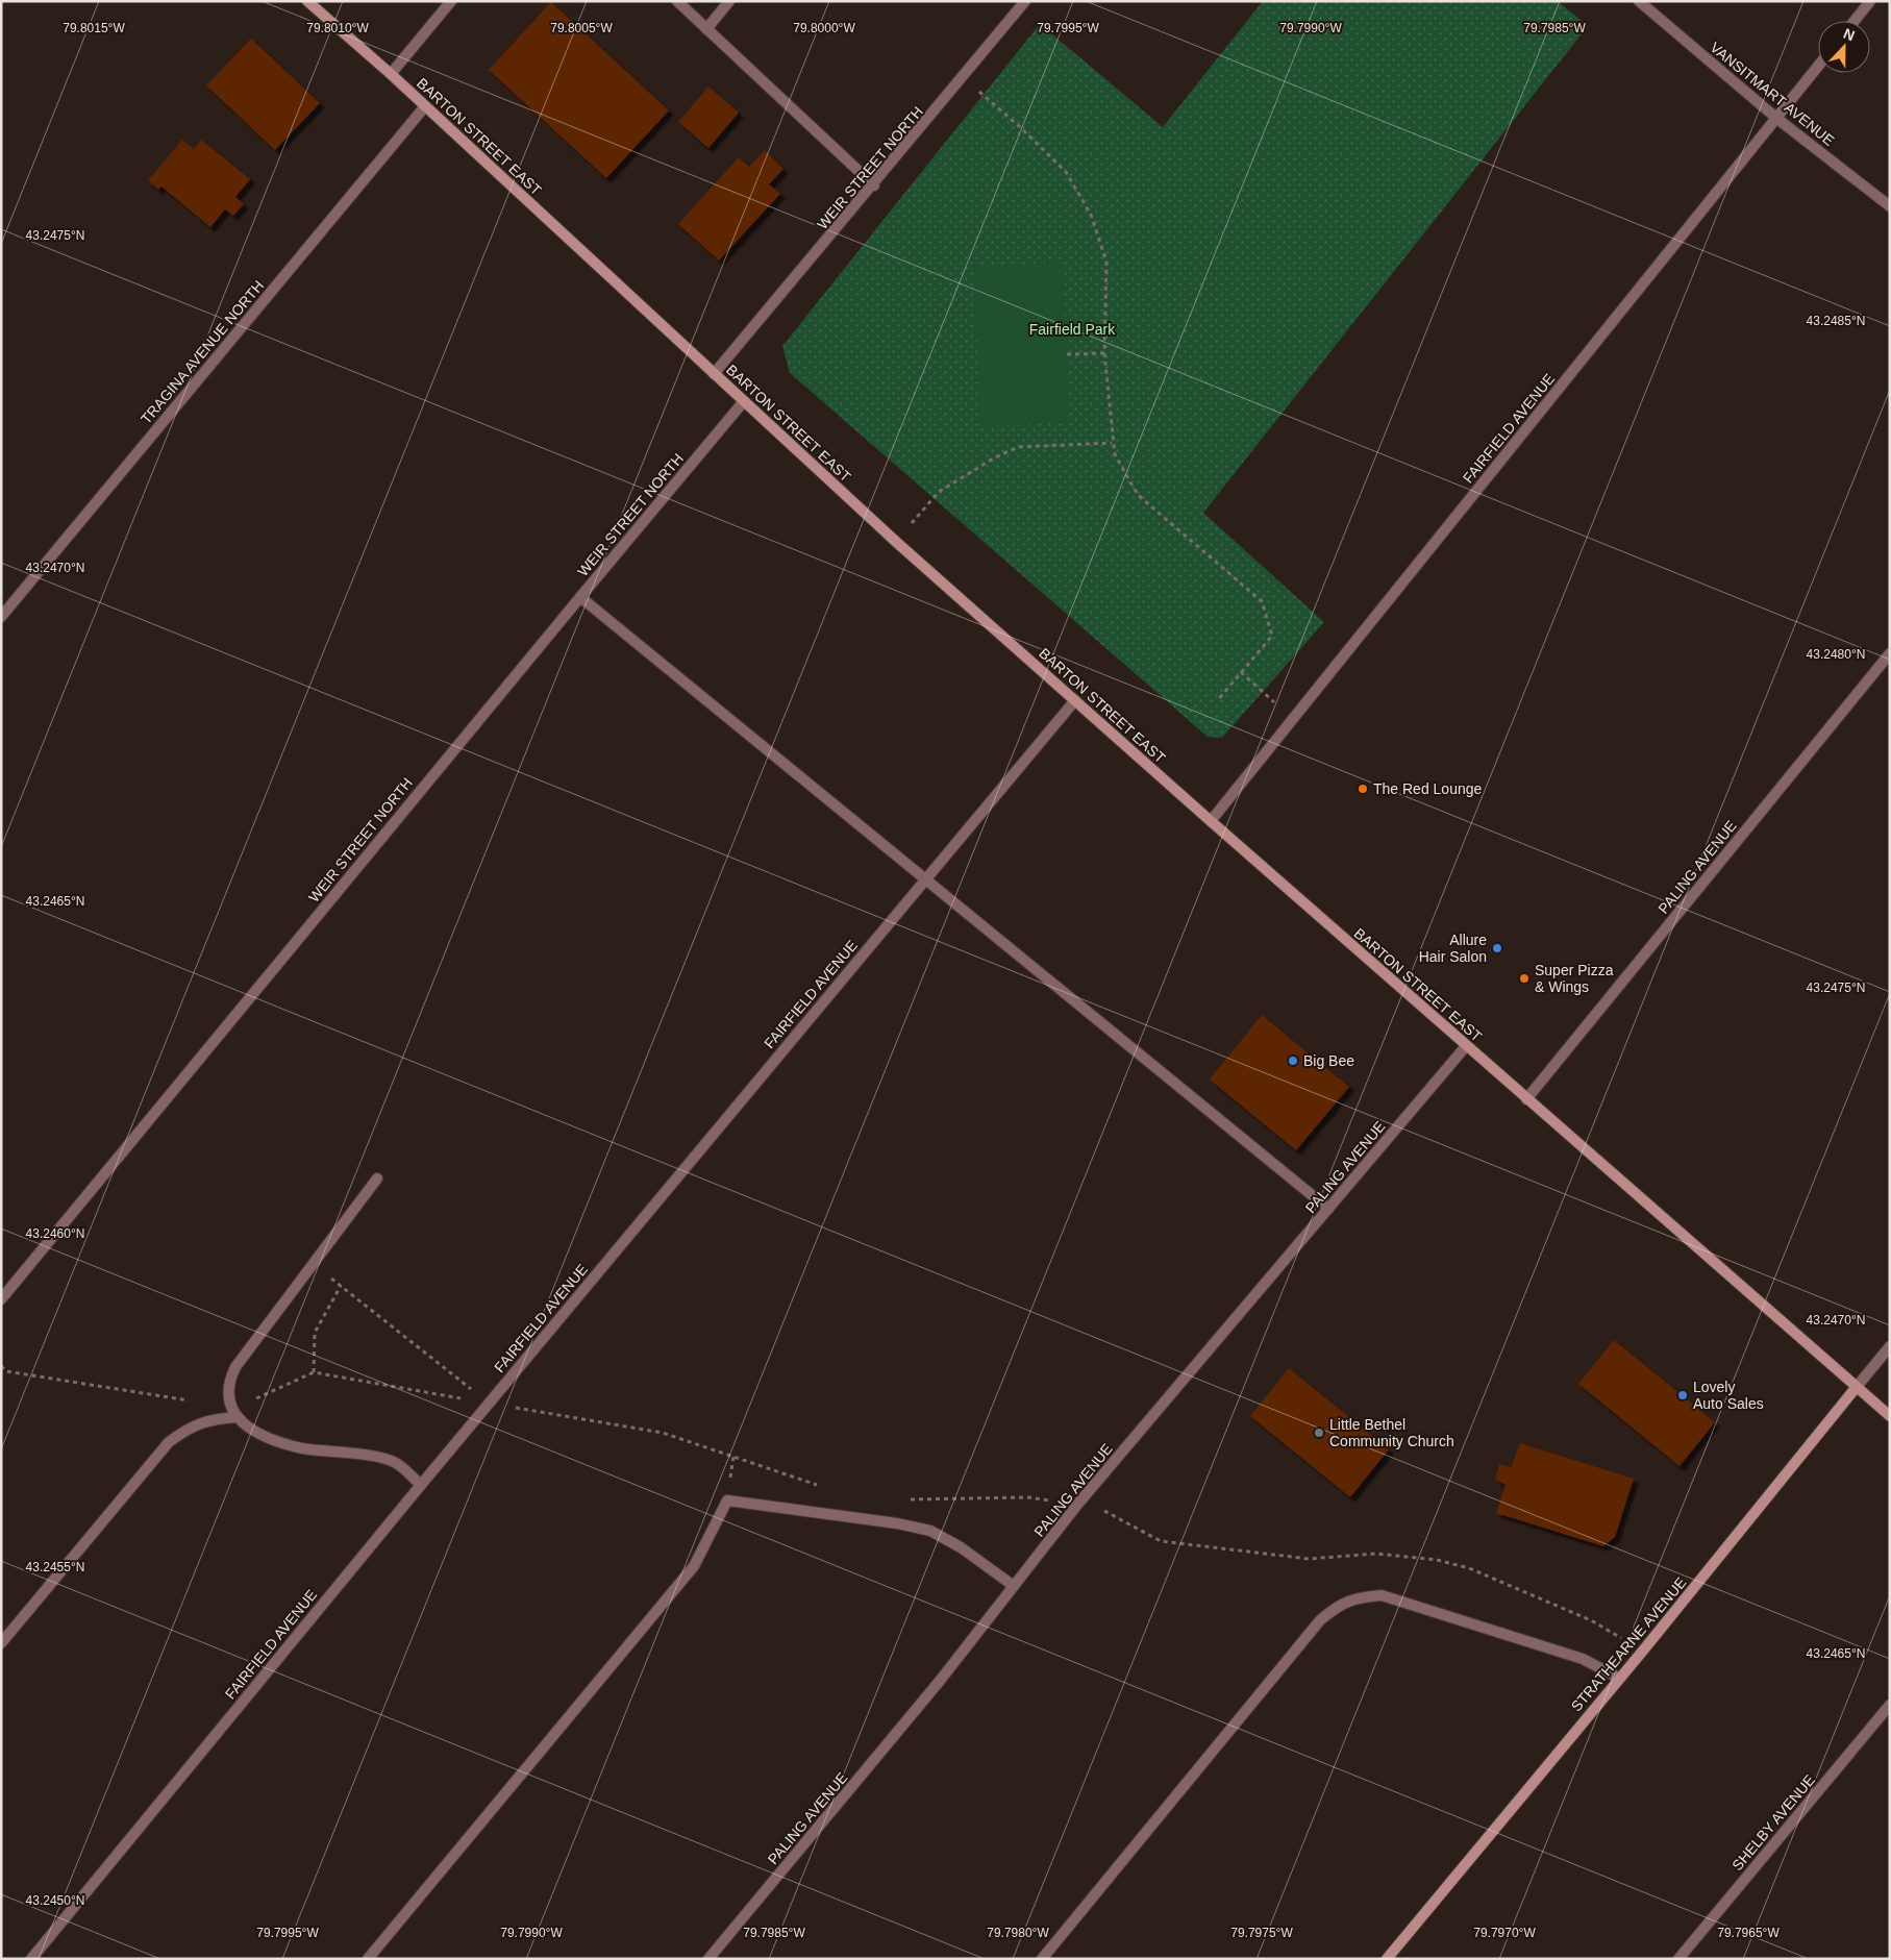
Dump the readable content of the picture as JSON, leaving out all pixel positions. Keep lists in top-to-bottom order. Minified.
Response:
{"streets":{"main road":["BARTON STREET EAST","STRATHEARNE AVENUE"],"street":["VANSITMART AVENUE","WEIR STREET NORTH","TRAGINA AVENUE NORTH","FAIRFIELD AVENUE","PALING AVENUE","SHELBY AVENUE"]},"crossings":[["VANSITMART AVENUE","FAIRFIELD AVENUE"],["BARTON STREET EAST","WEIR STREET NORTH"],["BARTON STREET EAST","TRAGINA AVENUE NORTH"],["BARTON STREET EAST","FAIRFIELD AVENUE"],["BARTON STREET EAST","PALING AVENUE"],["BARTON STREET EAST","STRATHEARNE AVENUE"]],"parks":["Fairfield Park"],"places":["The Red Lounge","Allure Hair Salon","Super Pizza & Wings","Big Bee","Lovely Auto Sales","Little Bethel Community Church"],"north":"top","coordinates":["79.8015°W","79.8010°W","79.8005°W","79.8000°W","79.7995°W","79.7990°W","79.7985°W","43.2475°N","43.2485°N","43.2470°N","43.2480°N","43.2465°N","43.2460°N","43.2455°N","43.2450°N","79.7980°W","79.7975°W","79.7970°W","79.7965°W"]}
